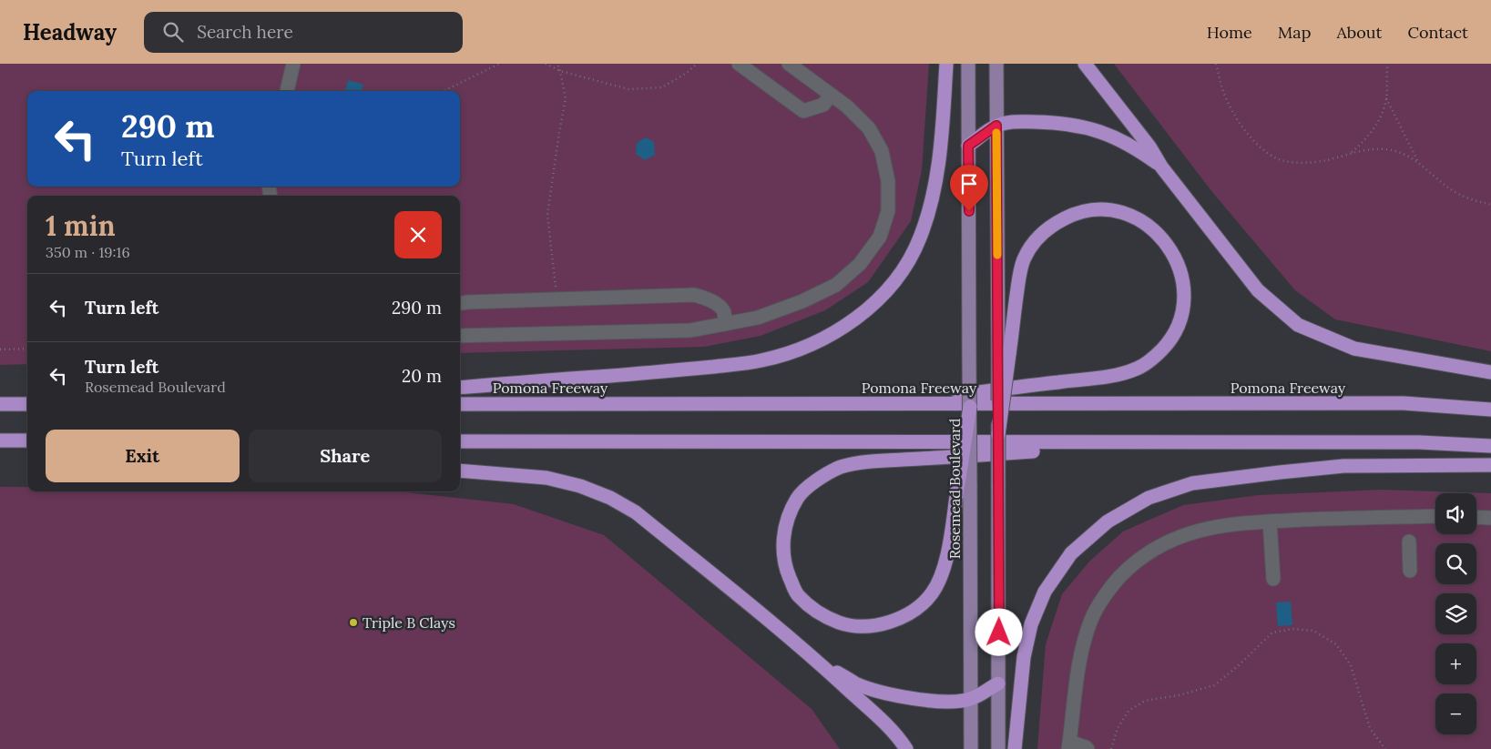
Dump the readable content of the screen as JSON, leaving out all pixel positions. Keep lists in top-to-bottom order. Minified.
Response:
{"streets":{"highway":["Pomona Freeway"],"main road":["Rosemead Boulevard"]},"places":["Triple B Clays"],"page":{"header":"Headway","search":"Search here","nav":["Home","Map","About","Contact"],"turn":["290 m","Turn left"],"heading":["1 min","350 m · 19:16"],"list":[{"name":"Turn left","value":"290 m"},{"name":"Turn left","note":"Rosemead Boulevard","value":"20 m"}],"buttons":["Exit","Share"],"map_buttons":["+","−"]}}
